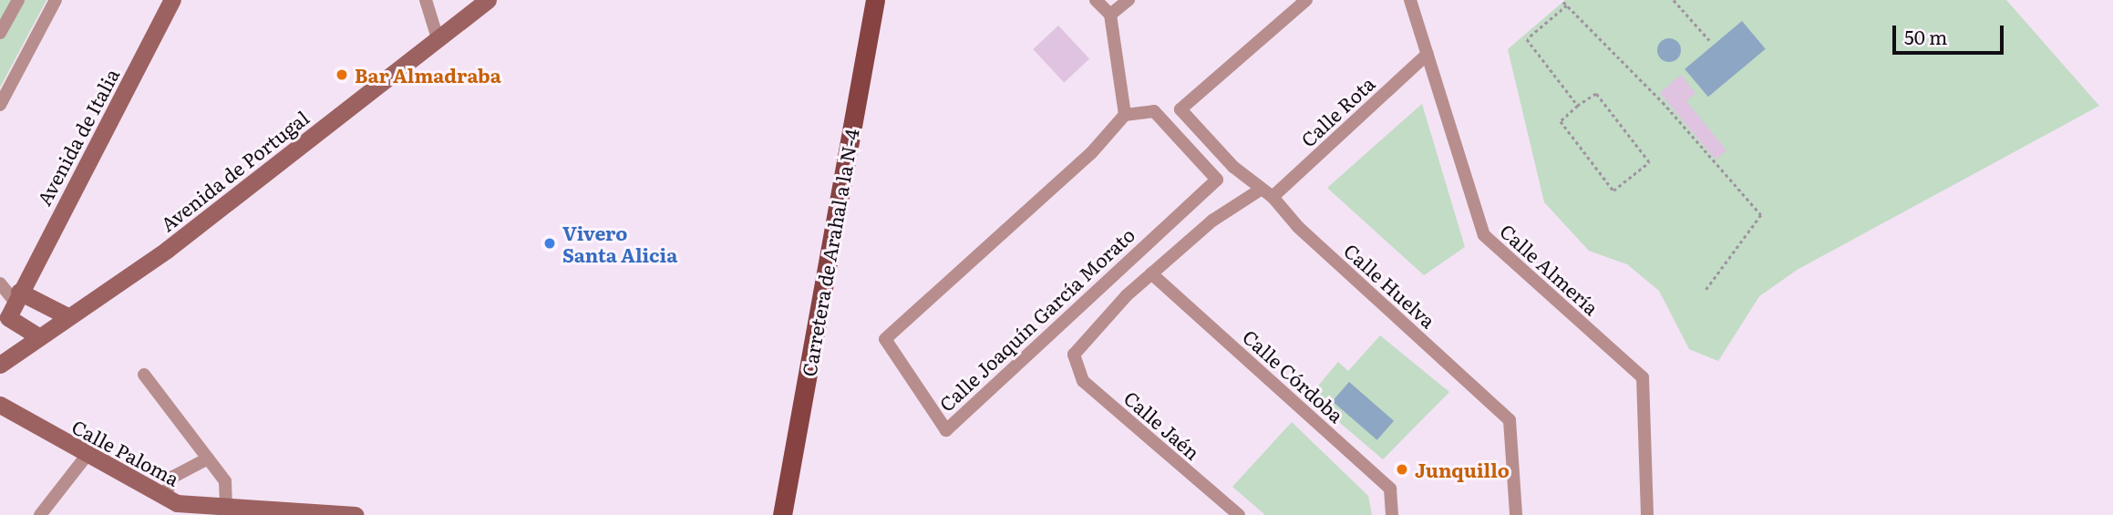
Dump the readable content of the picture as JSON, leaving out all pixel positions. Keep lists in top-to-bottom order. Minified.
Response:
{"streets":{"main road":["Carretera de Arahal a la N-4"],"street":["Calle Rota","Avenida de Italia","Avenida de Portugal","Calle Almería","Calle Huelva","Calle Joaquín García Morato","Calle Córdoba","Calle Jaén","Calle Paloma"]},"crossings":[["Calle Rota","Calle Almería"],["Calle Rota","Calle Huelva"],["Calle Córdoba","Calle Jaén"]],"places":["Bar Almadraba","Vivero Santa Alicia","Junquillo"],"scale_bar":"50 m"}
